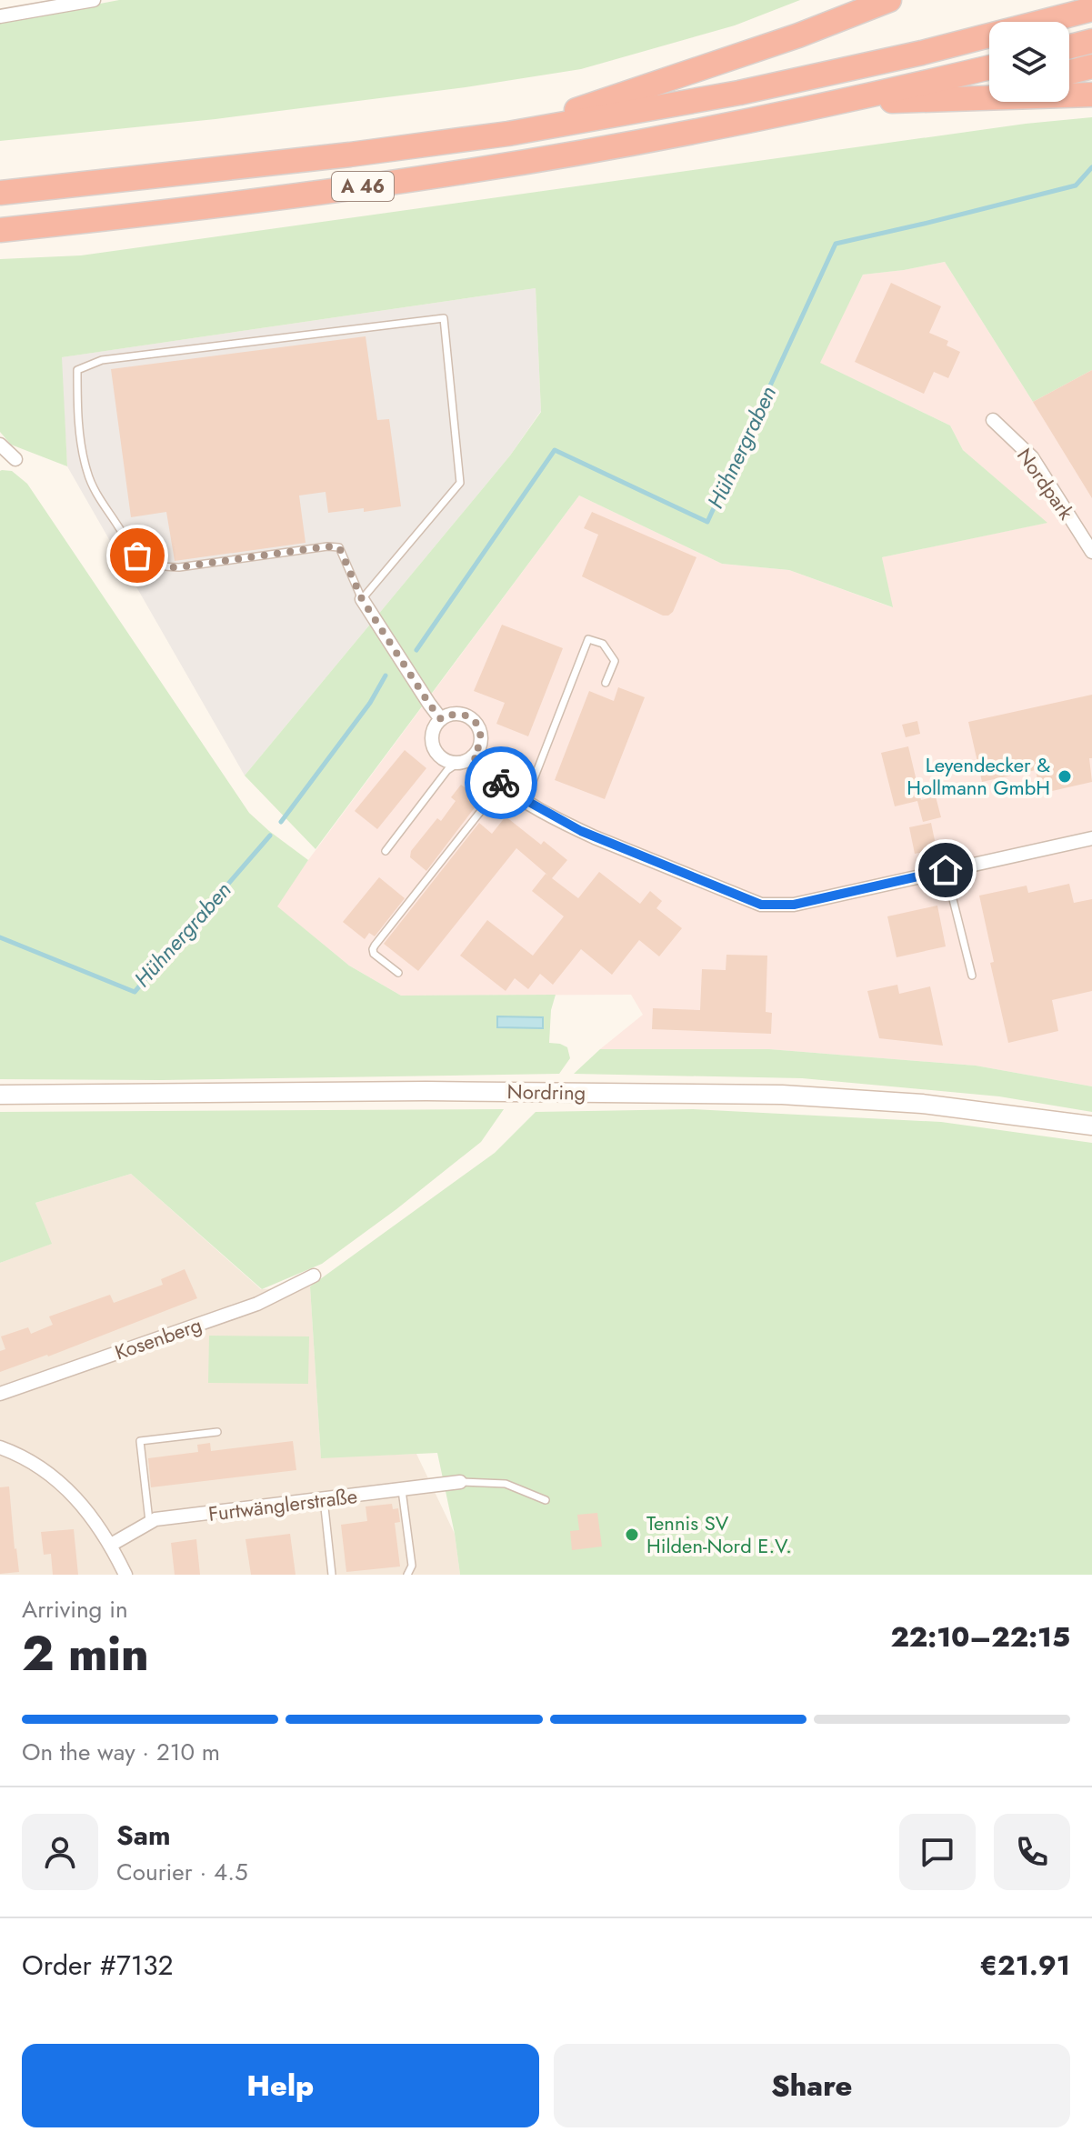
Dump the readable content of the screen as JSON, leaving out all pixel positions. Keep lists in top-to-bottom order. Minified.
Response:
{"streets":{"highway":["A 46"],"main road":["Nordring"],"street":["Nordpark","Kosenberg","Furtwänglerstraße"]},"water":["Hühnergraben"],"places":["Leyendecker & Hollmann GmbH","Tennis SV Hilden-Nord E.V."],"page":{"heading":["2 min","Arriving in","22:10–22:15"],"panel":["Sam","Courier · 4.5","Order #7132","€21.91"],"bar":"On the way · 210 m","buttons":["Help","Share"]}}
